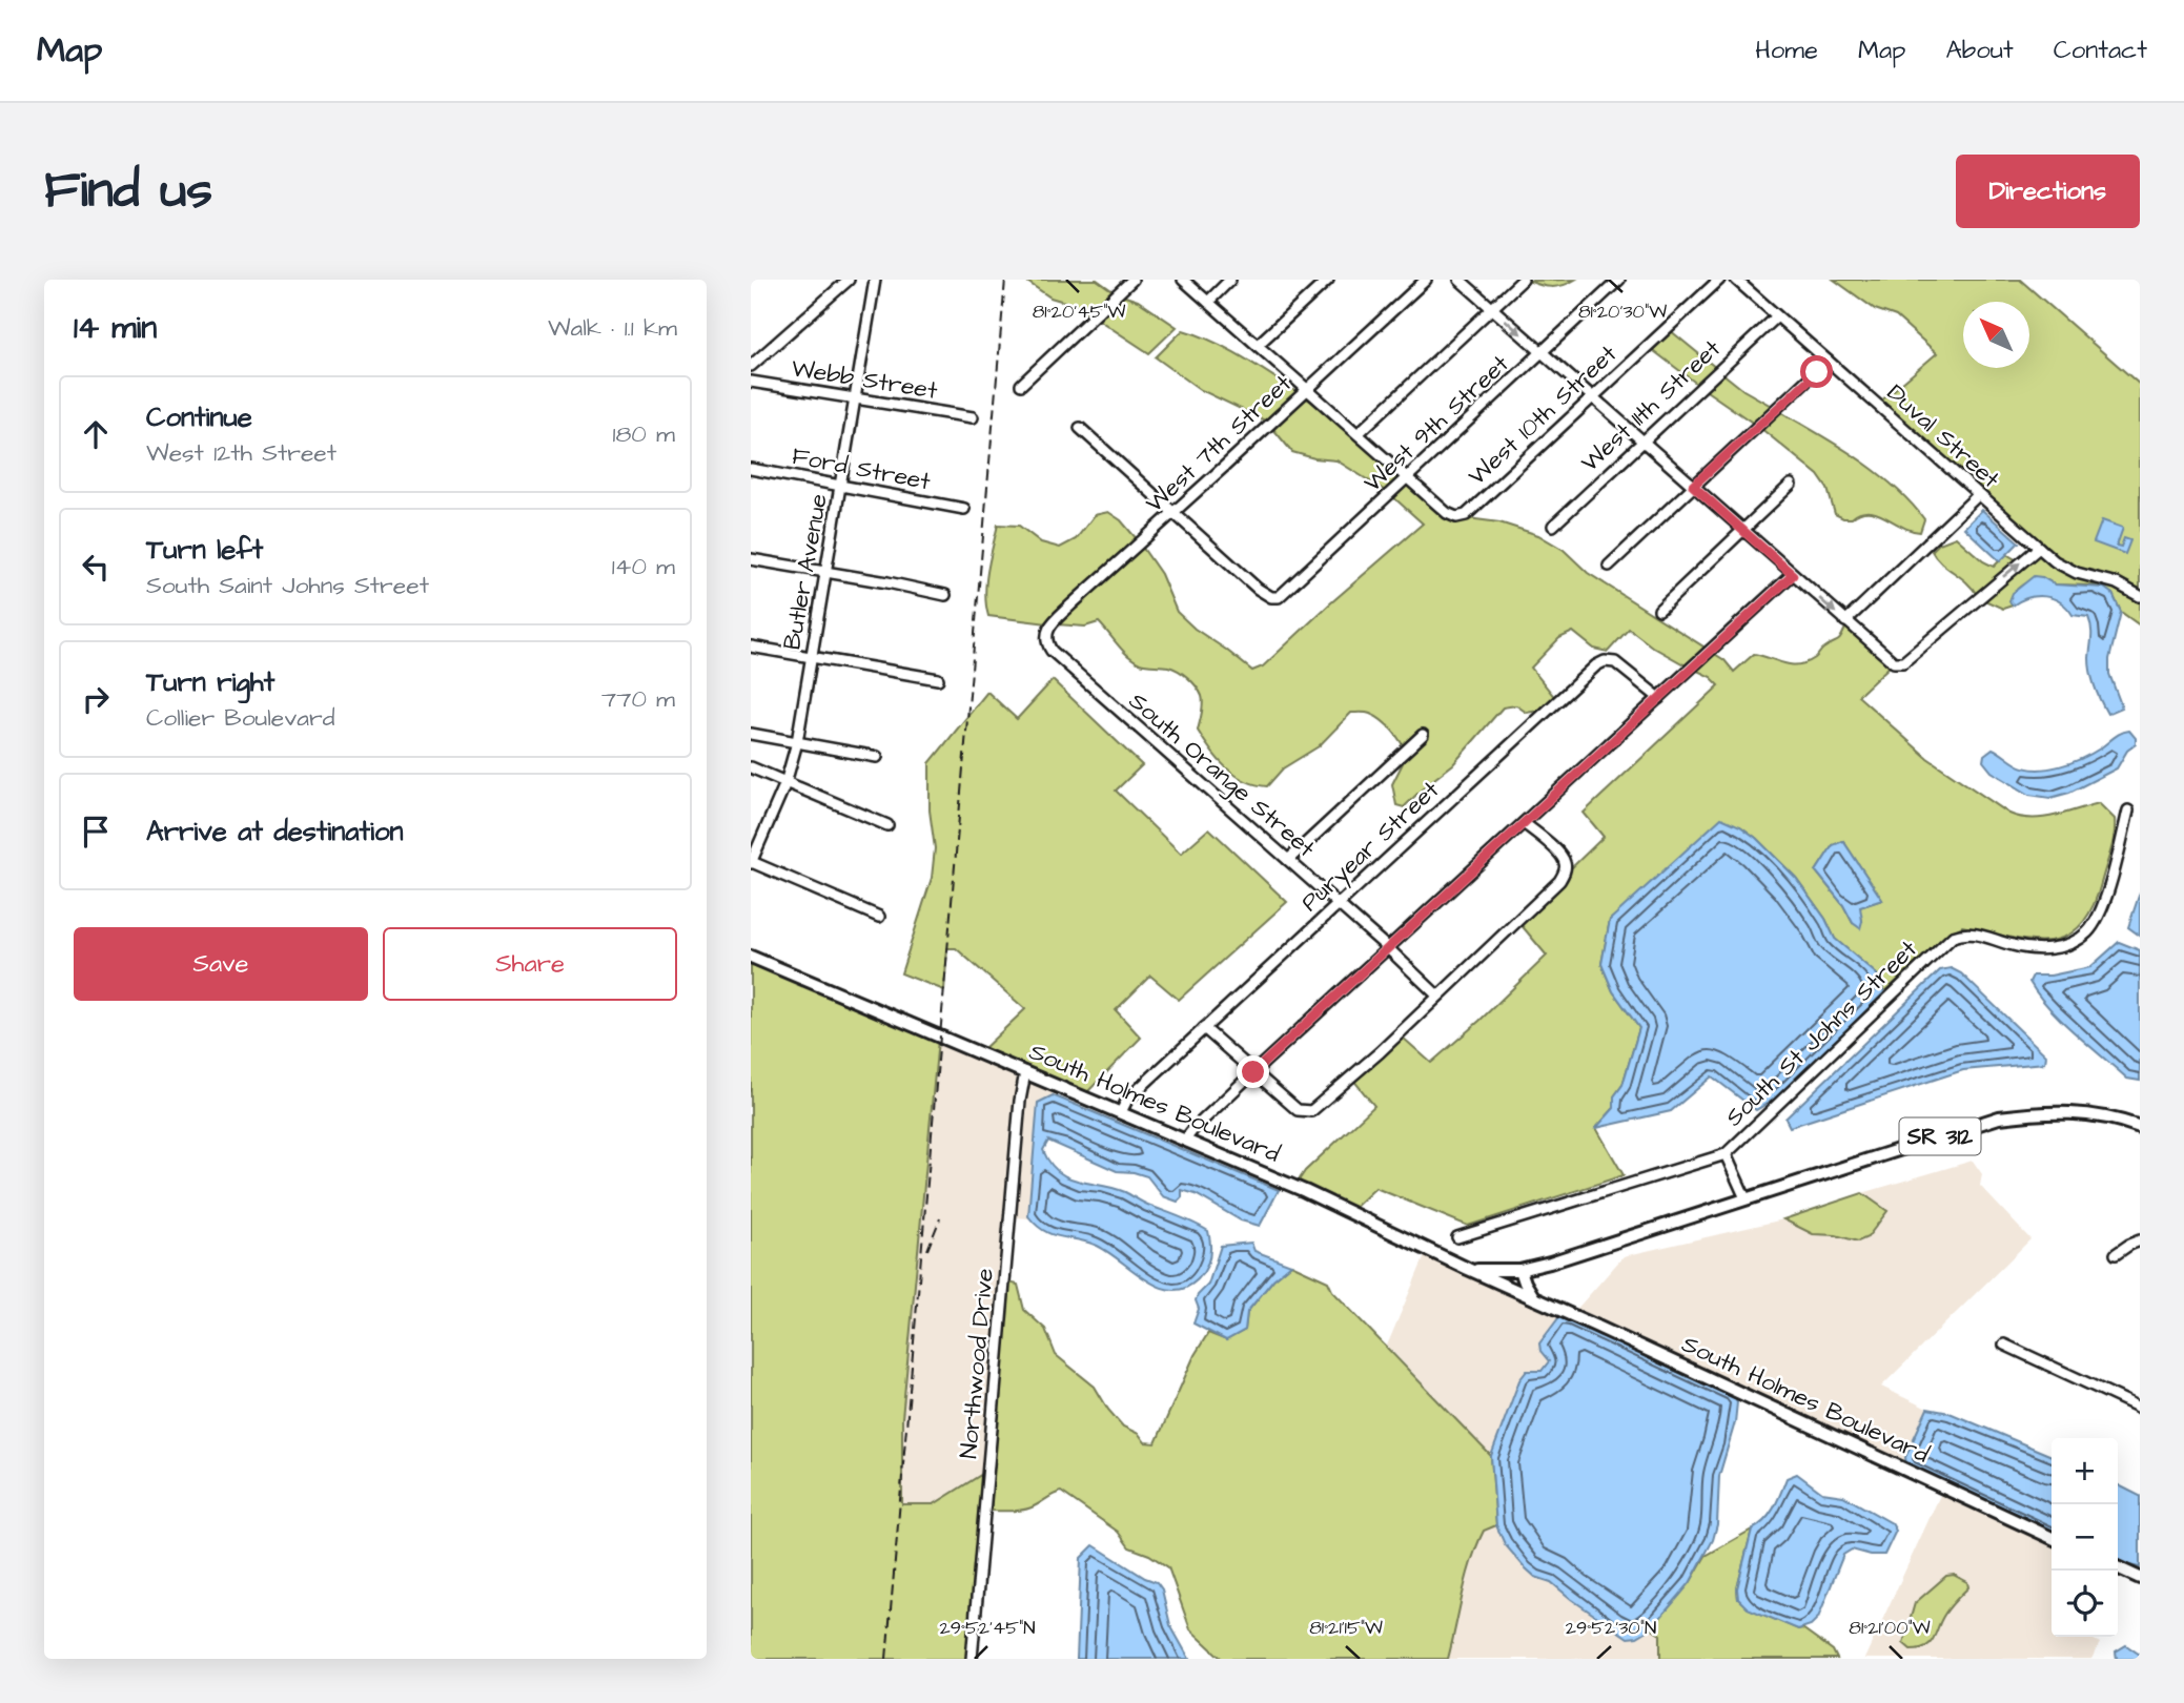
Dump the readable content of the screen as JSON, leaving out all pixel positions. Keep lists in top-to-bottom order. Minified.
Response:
{"streets":{"main road":["South Holmes Boulevard","SR 312"],"street":["Webb Street","West 11th Street","West 10th Street","West 9th Street","Duval Street","West 7th Street","Ford Street","Butler Avenue","South Orange Street","Puryear Street","South St Johns Street","Northwood Drive"]},"crossings":[["Webb Street","Butler Avenue"],["West 11th Street","Duval Street"],["West 10th Street","West 9th Street"],["West 9th Street","West 7th Street"],["West 7th Street","South Orange Street"],["Ford Street","Butler Avenue"],["South Orange Street","Puryear Street"],["Puryear Street","South Holmes Boulevard"],["South Holmes Boulevard","SR 312"],["South Holmes Boulevard","Northwood Drive"]],"north":"top left","page":{"header":"Map","nav":["Home","Map","About","Contact"],"buttons":["Directions",["Save","Share"]],"title":"Find us","heading":["14 min","Walk · 1.1 km"],"list":[["Continue","West 12th Street","180 m"],["Turn left","South Saint Johns Street","140 m"],["Turn right","Collier Boulevard","770 m"],"Arrive at destination"],"map_buttons":["+","−"]},"coordinates":["81°20'45\"W","81°20'30\"W","29°52'45\"N","29°52'30\"N","81°21'15\"W","81°21'00\"W"]}
